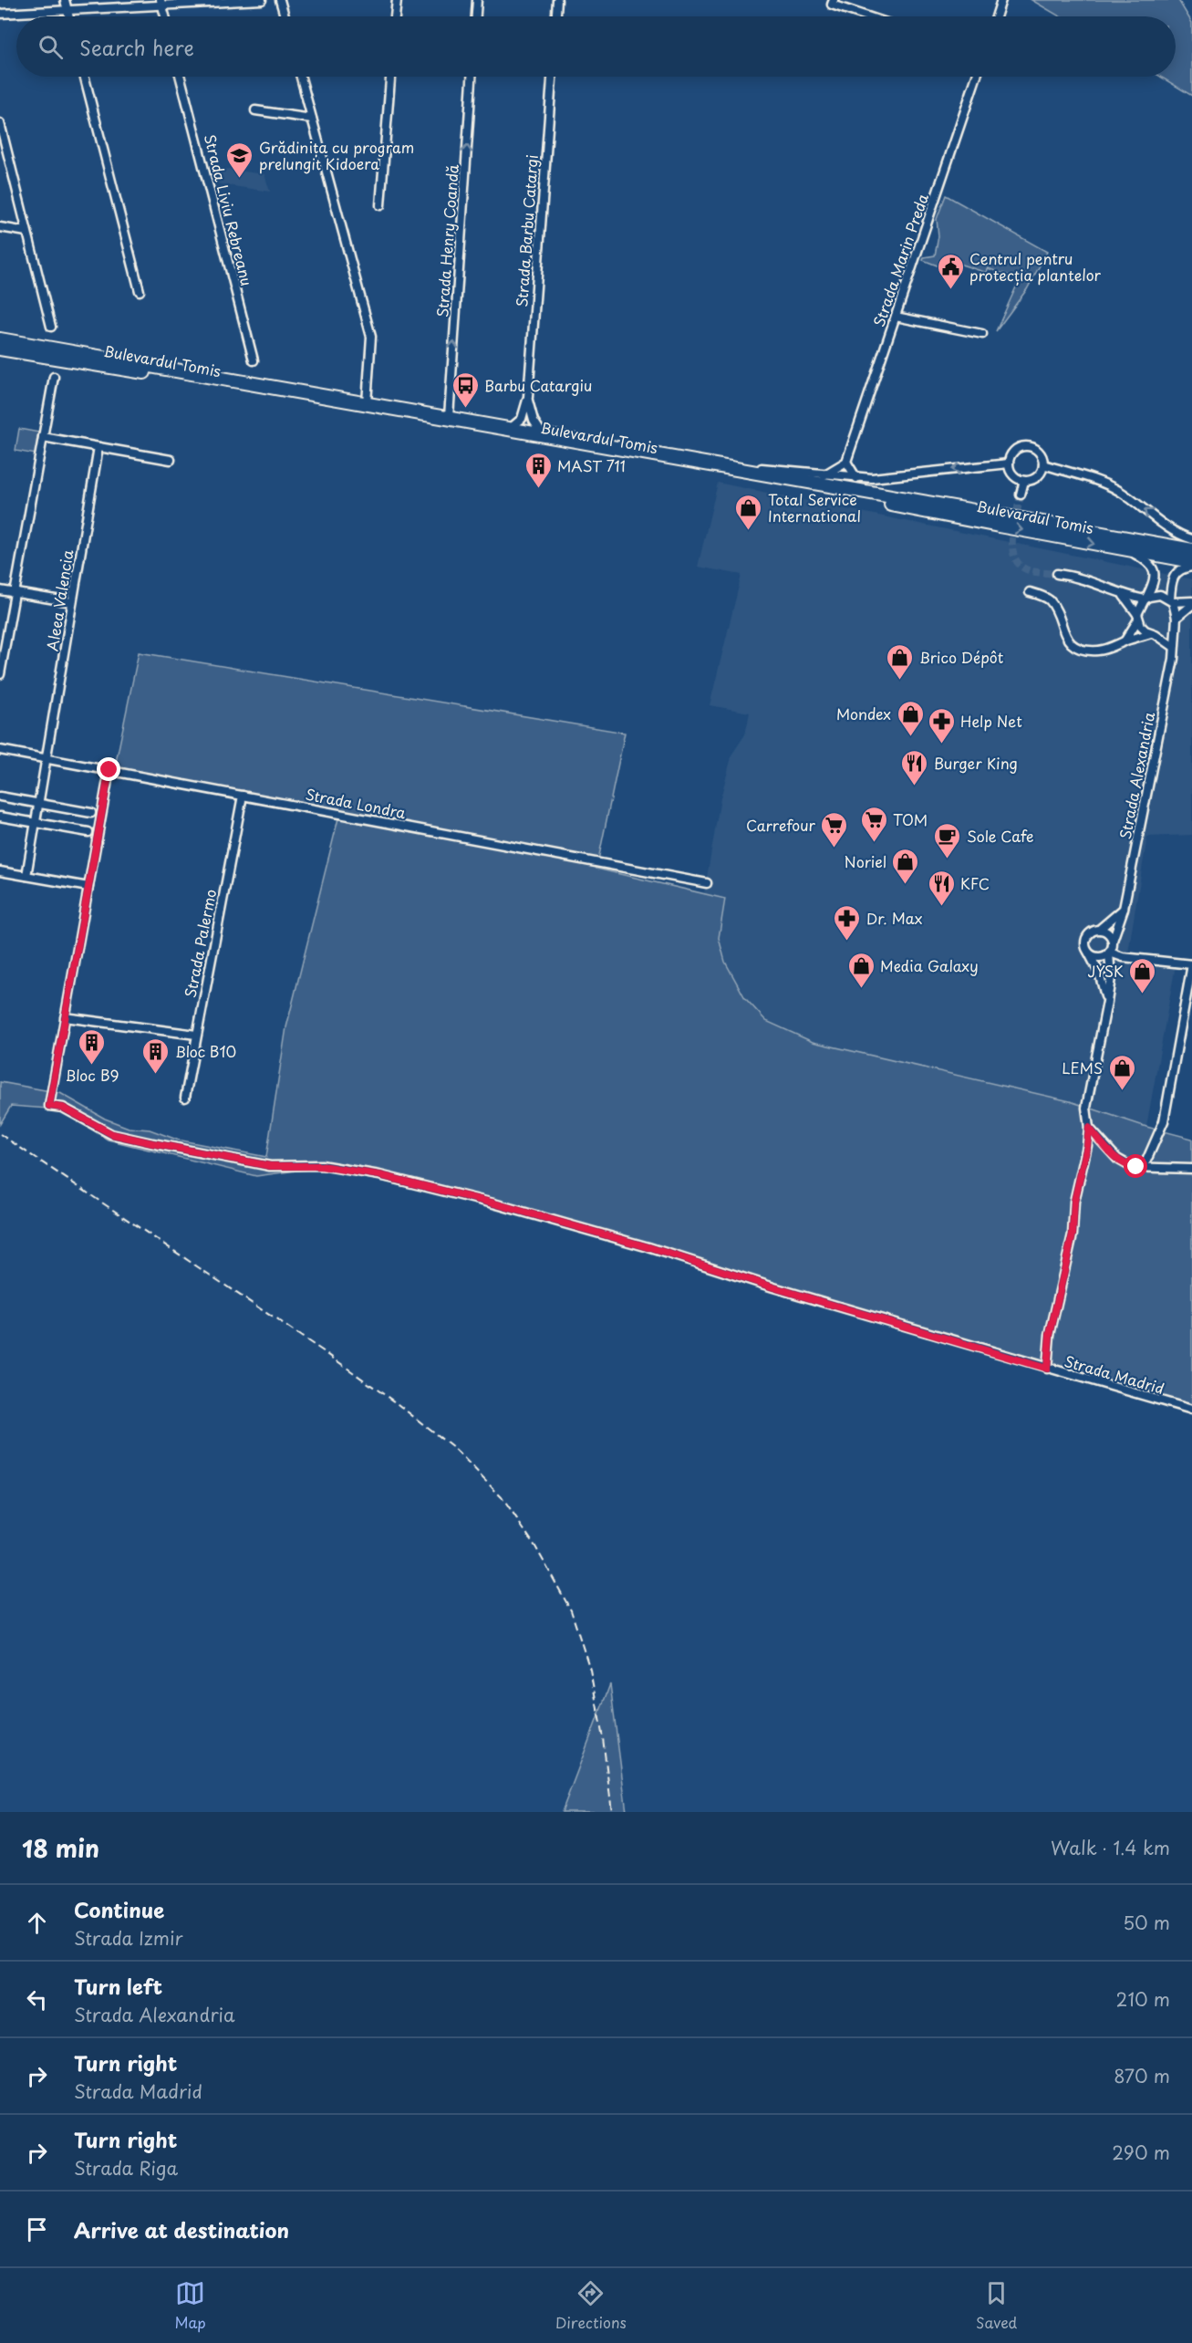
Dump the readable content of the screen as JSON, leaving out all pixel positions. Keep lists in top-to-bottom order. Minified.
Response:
{"streets":{"main road":["Bulevardul Tomis"],"street":["Strada Liviu Rebreanu","Strada Barbu Catargi","Strada Henry Coandă","Strada Marin Preda","Aleea Valencia","Strada Alexandria","Strada Londra","Strada Palermo","Strada Madrid"]},"crossings":[["Strada Barbu Catargi","Bulevardul Tomis"],["Strada Henry Coandă","Bulevardul Tomis"],["Aleea Valencia","Strada Londra"],["Strada Londra","Strada Palermo"]],"one_way":["Strada Henry Coandă"],"places":{"school or university":["Grădinița cu program prelungit Kidoera"],"public building":["Centrul pentru protecția plantelor"],"bus stop":["Barbu Catargiu"],"building":["MAST 711","Bloc B9","Bloc B10"],"shop":["Total Service International","Brico Dépôt","Mondex","Noriel","Media Galaxy","JYSK","LEMS"],"pharmacy":["Help Net","Dr. Max"],"restaurant":["Burger King","KFC"],"supermarket":["TOM","Carrefour"],"cafe":["Sole Cafe"]},"page":{"search":"Search here","heading":["18 min","Walk · 1.4 km"],"list":[["Continue","Strada Izmir","50 m"],["Turn left","Strada Alexandria","210 m"],["Turn right","Strada Madrid","870 m"],["Turn right","Strada Riga","290 m"],"Arrive at destination"],"nav":["Map","Directions","Saved"]}}
